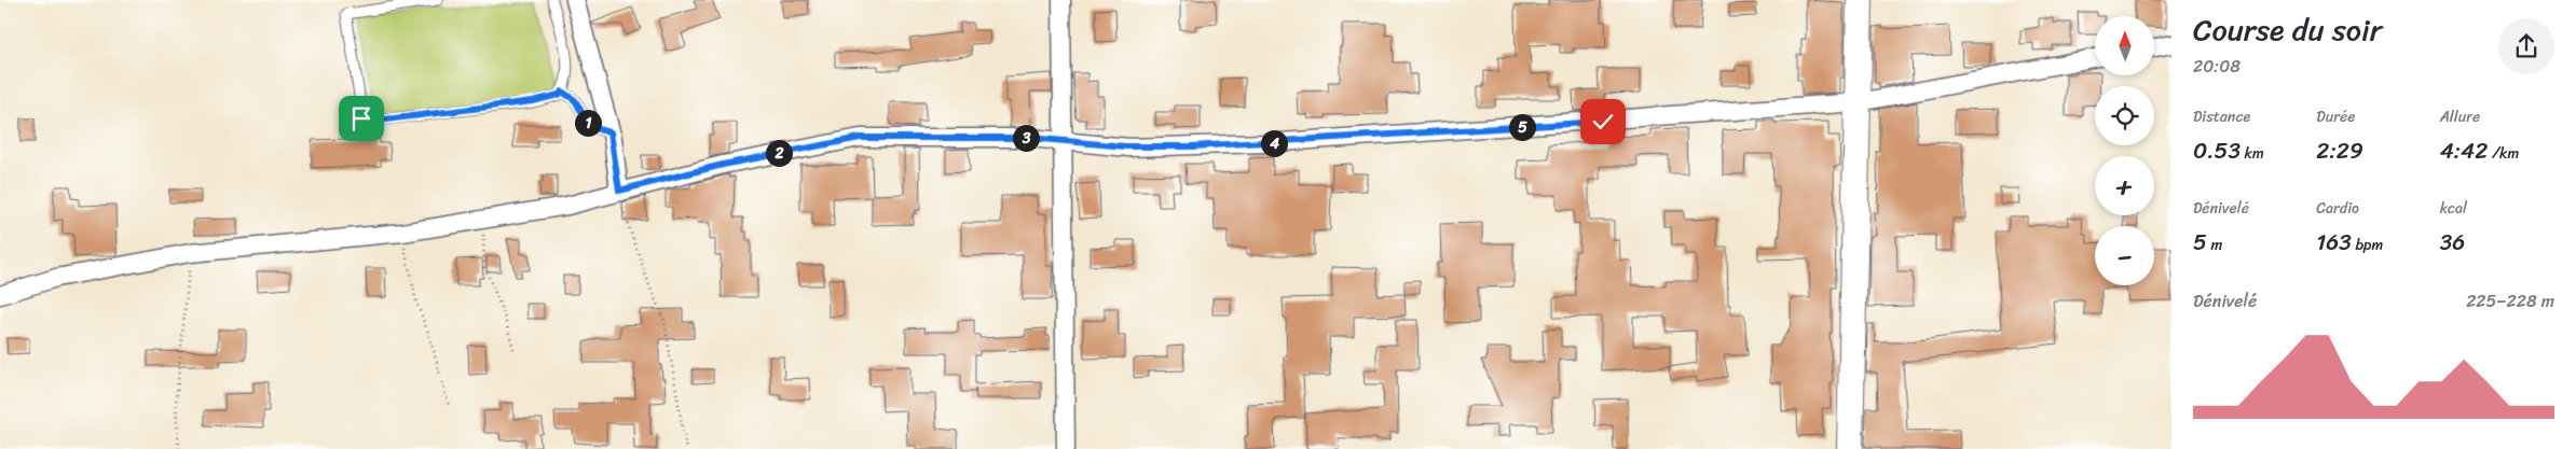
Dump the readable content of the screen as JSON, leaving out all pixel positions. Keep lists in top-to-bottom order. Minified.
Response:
{"north":"top","page":{"heading":["Course du soir","20:08"],"map_buttons":["+","−"],"stats":[["Distance","0.53 km"],["Durée","2:29"],["Allure","4:42 /km"],["Dénivelé","5 m"],["Cardio","163 bpm"],["kcal","36"]],"pins":["1","5","3","4","2"],"chart":["Dénivelé","225–228 m"]}}
